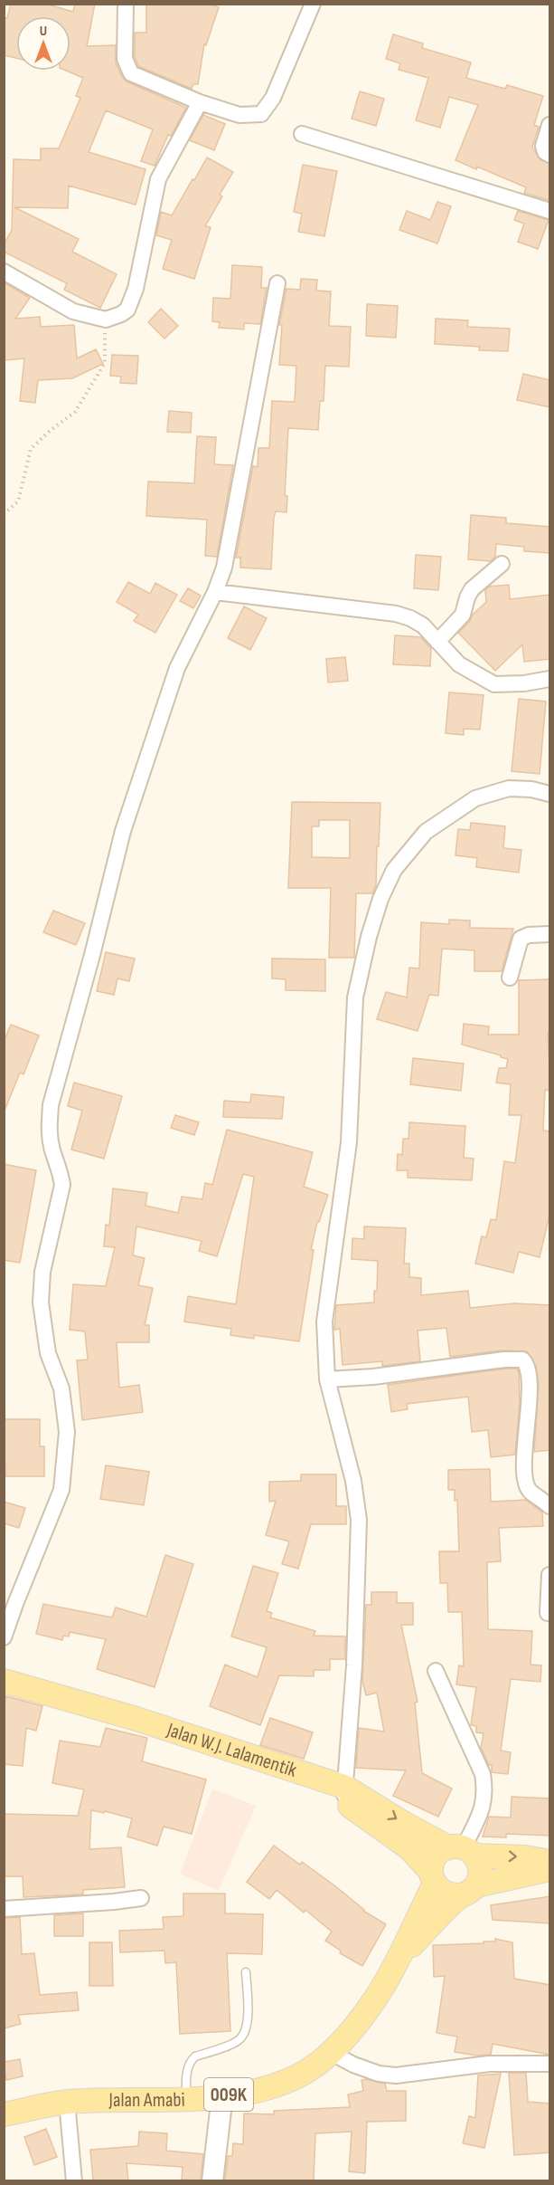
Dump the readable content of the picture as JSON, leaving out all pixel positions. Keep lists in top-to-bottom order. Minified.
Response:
{"streets":{"main road":["Jalan W.J. Lalamentik","009K","Jalan Amabi"]},"crossings":[["Jalan W.J. Lalamentik","Jalan Amabi"]],"north":"top"}
